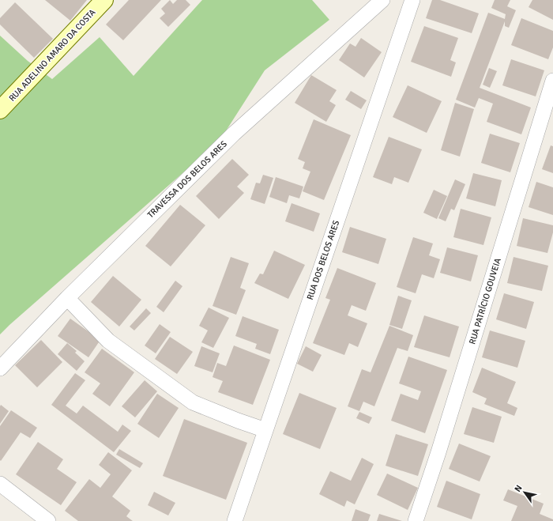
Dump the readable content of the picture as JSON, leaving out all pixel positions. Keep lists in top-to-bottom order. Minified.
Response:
{"streets":{"street":["RUA ADELINO AMARO DA COSTA","TRAVESSA DOS BELOS ARES","RUA DOS BELOS ARES","RUA PATRÍCIO GOUVEIA"]},"north":"top left"}
